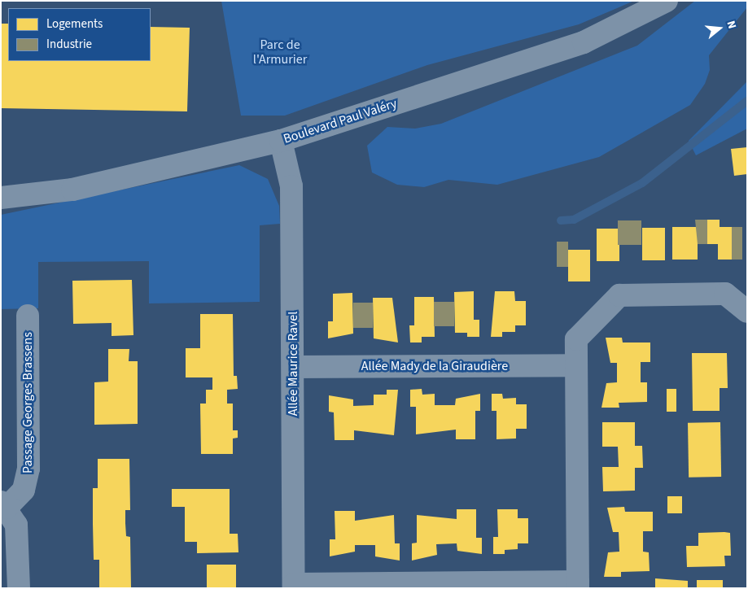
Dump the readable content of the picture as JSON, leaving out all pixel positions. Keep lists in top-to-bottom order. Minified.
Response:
{"streets":{"street":["Boulevard Paul Valéry","Allée Maurice Ravel","Allée Mady de la Giraudière","Passage Georges Brassens"]},"crossings":[["Boulevard Paul Valéry","Allée Maurice Ravel"],["Allée Maurice Ravel","Allée Mady de la Giraudière"]],"parks":["Parc de l'Armurier"],"legend":["Logements","Industrie"],"north":"right"}
